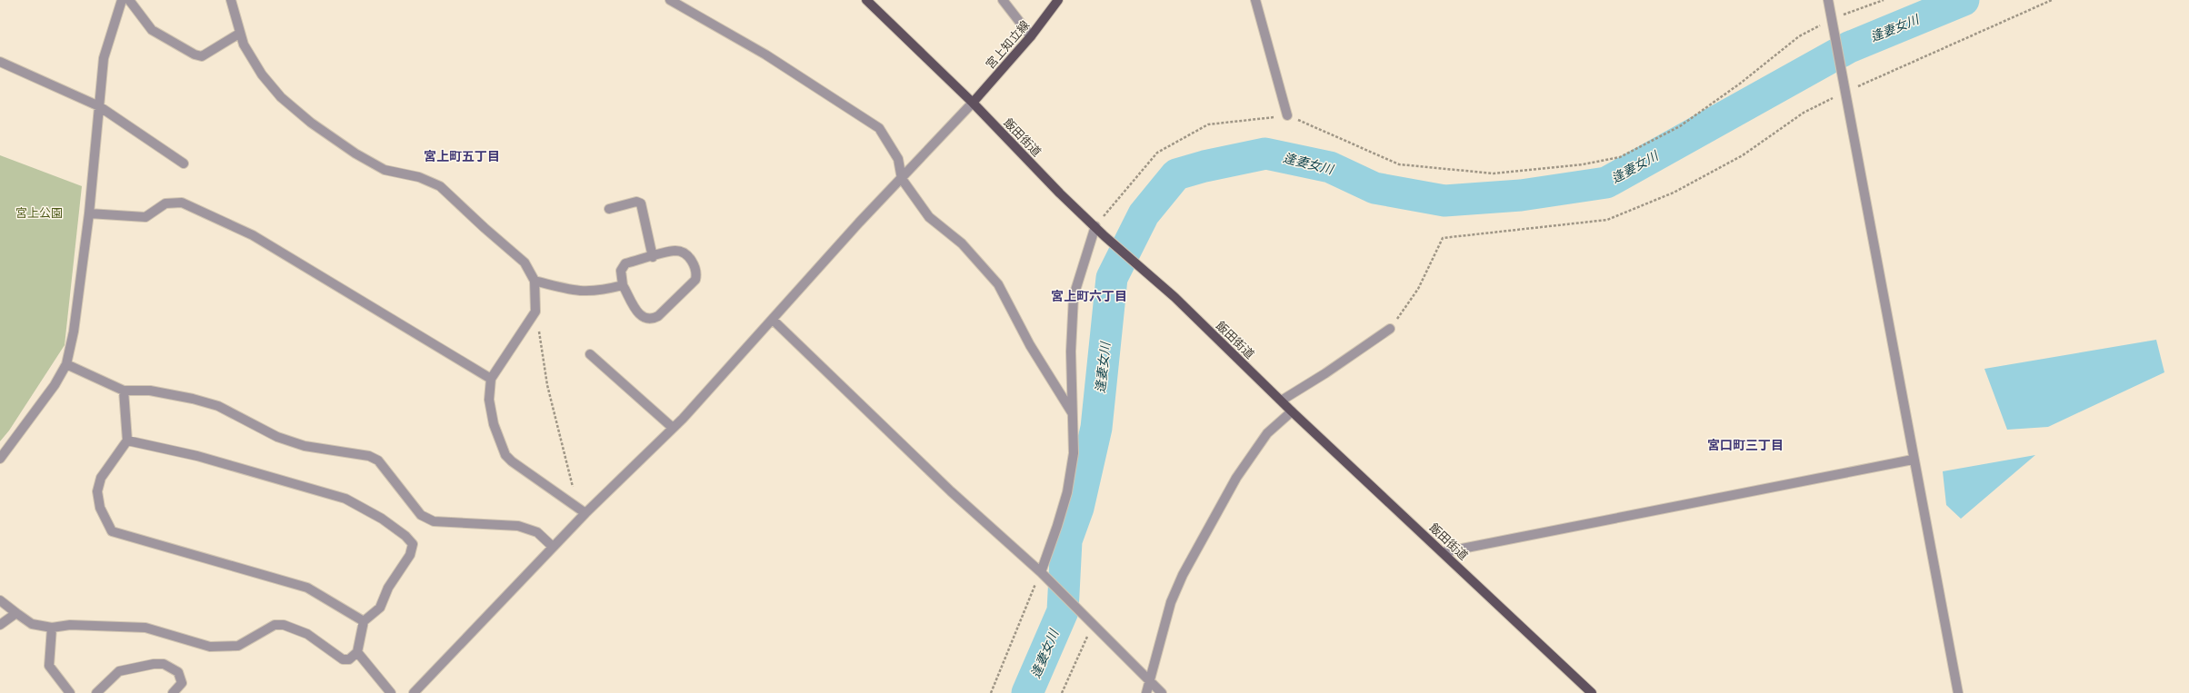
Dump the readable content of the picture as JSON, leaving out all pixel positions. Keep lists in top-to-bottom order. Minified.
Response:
{"streets":{"main road":["宮上知立線","飯田街道"]},"crossings":[["宮上知立線","飯田街道"]],"districts":["宮上町五丁目","宮上町六丁目","宮口町三丁目"],"water":["逢妻女川"],"parks":["宮上公園"]}
